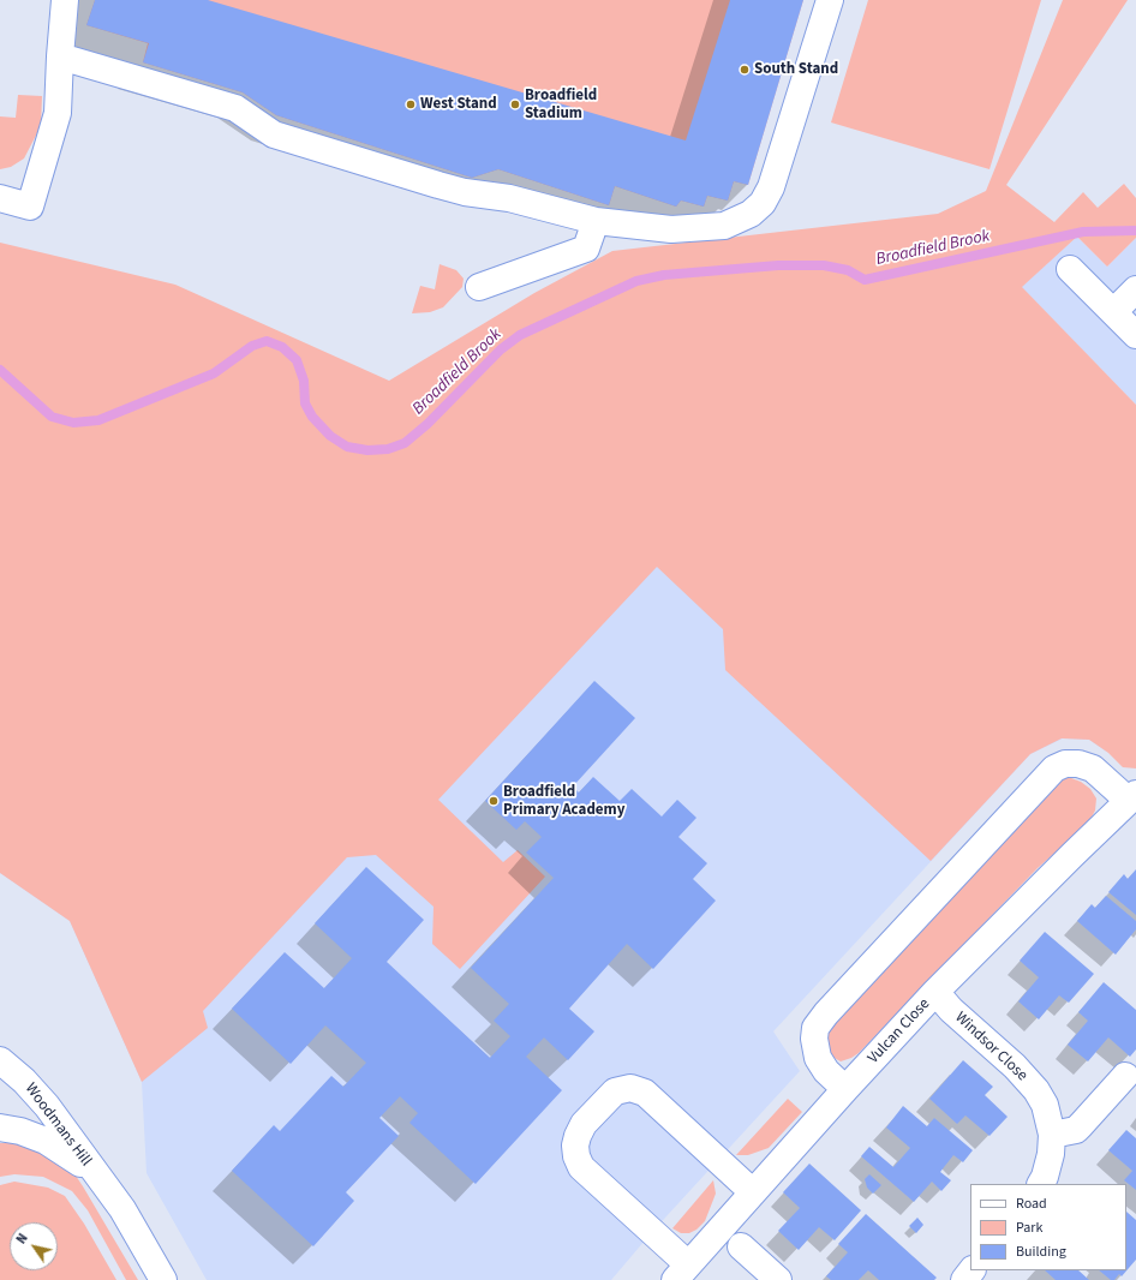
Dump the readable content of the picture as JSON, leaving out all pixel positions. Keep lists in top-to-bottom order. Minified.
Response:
{"streets":{"street":["Vulcan Close","Windsor Close","Woodmans Hill"]},"crossings":[["Vulcan Close","Windsor Close"]],"water":["Broadfield Brook"],"places":["South Stand","West Stand","Broadfield Stadium","Broadfield Primary Academy"],"legend":["Road","Park","Building"],"north":"top left"}
